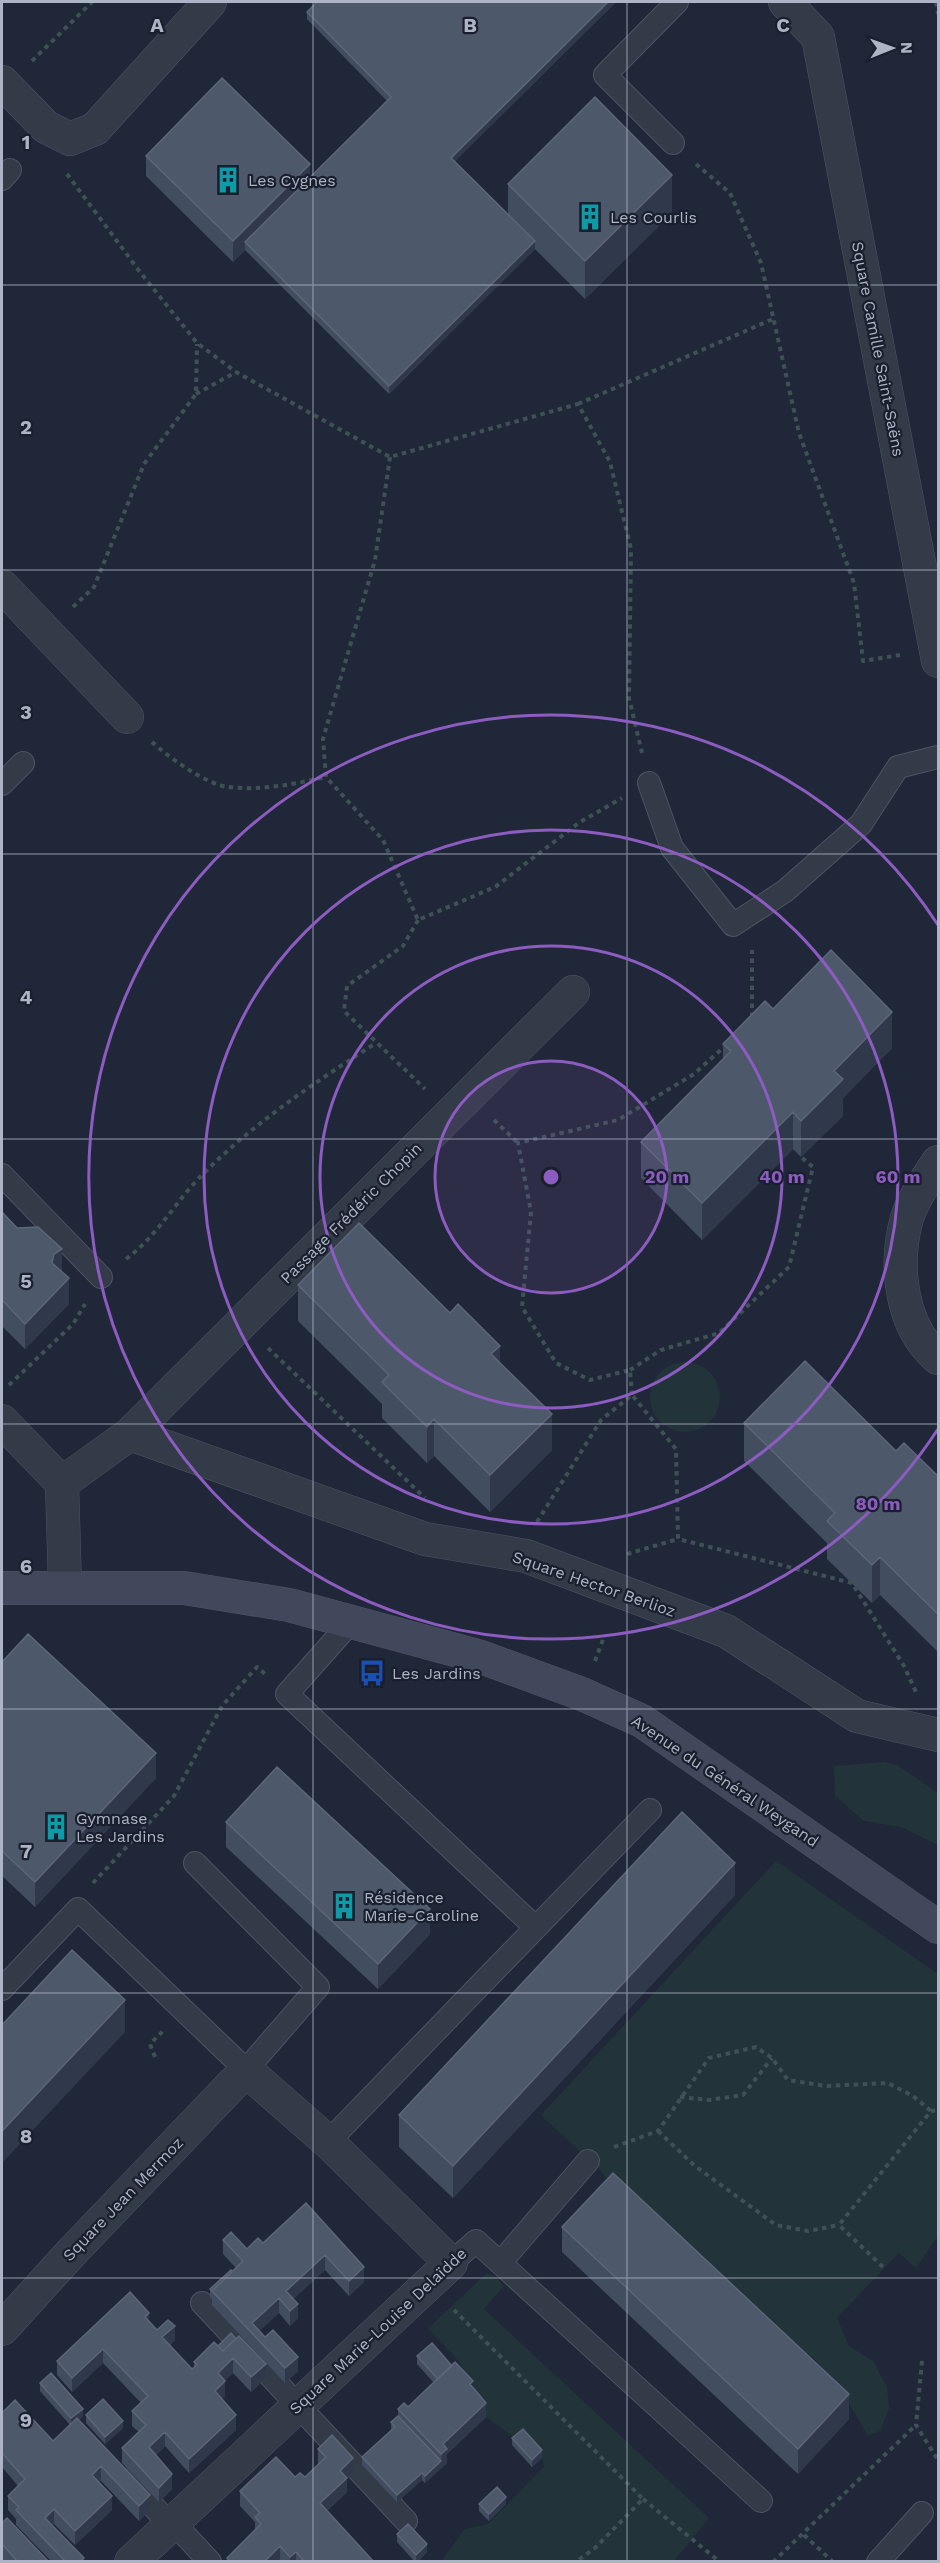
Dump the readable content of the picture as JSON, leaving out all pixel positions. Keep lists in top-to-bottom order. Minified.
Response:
{"streets":{"street":["Square Camille Saint-Saëns","Passage Frédéric Chopin","Square Hector Berlioz","Avenue du Général Weygand","Square Jean Mermoz","Square Marie-Louise Delaïdde"]},"crossings":[["Passage Frédéric Chopin","Square Hector Berlioz"]],"places":{"building":["Les Cygnes","Les Courlis","Gymnase Les Jardins","Résidence Marie-Caroline"],"bus stop":["Les Jardins"]},"north":"right","grid":{"columns":["A","B","C"],"rows":["1","2","3","4","5","6","7","8","9"]},"rings":["20 m","40 m","60 m","80 m"]}
